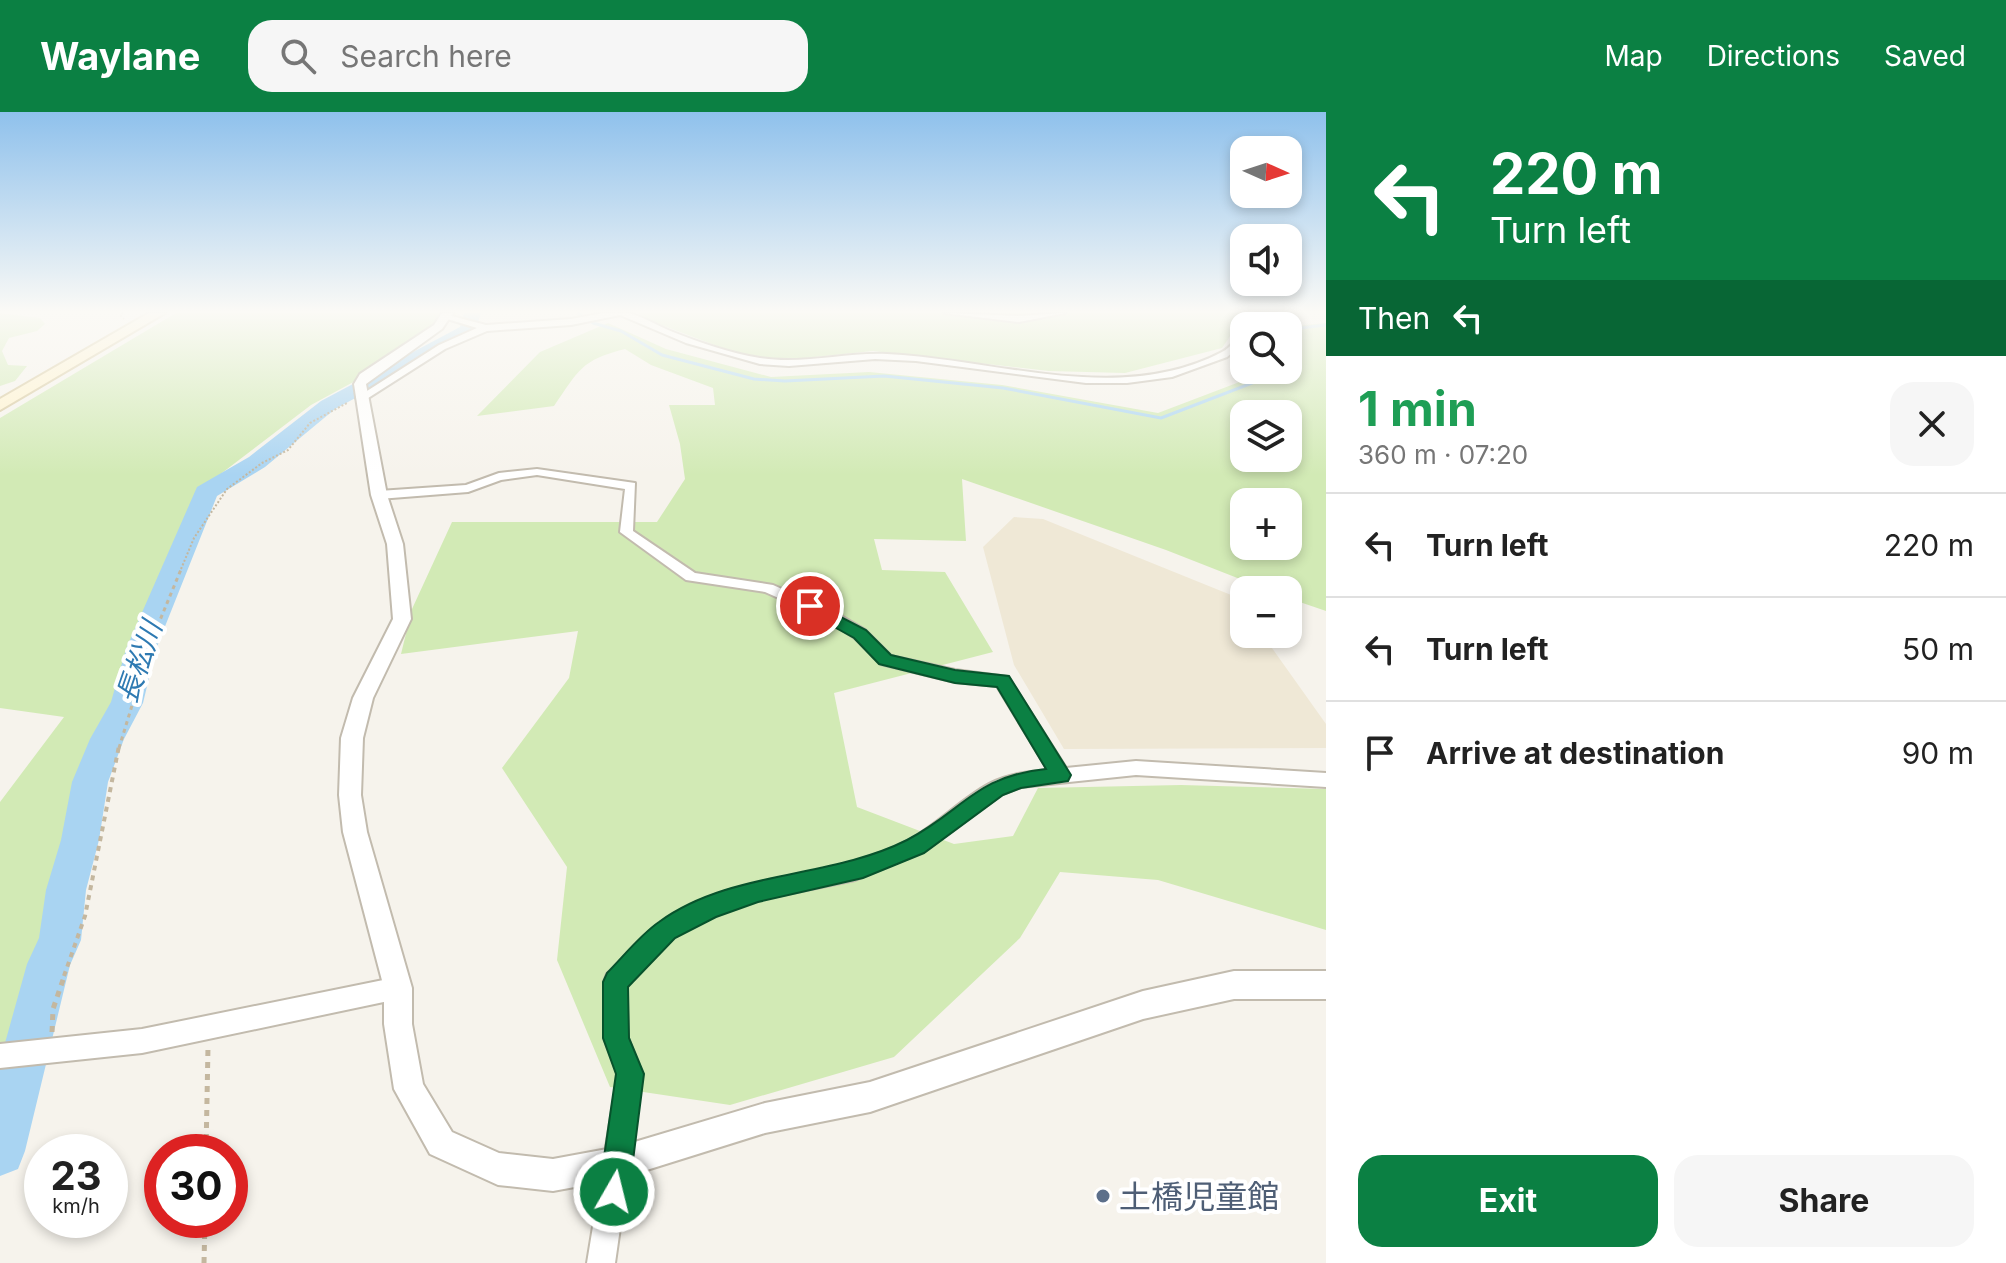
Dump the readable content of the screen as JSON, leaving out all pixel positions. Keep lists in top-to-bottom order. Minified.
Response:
{"water":["長松川"],"places":["土橋児童館"],"north":"right","page":{"header":"Waylane","search":"Search here","nav":["Map","Directions","Saved"],"turn":["220 m","Turn left"],"map_buttons":["+","−"],"then":"Then","heading":["1 min","360 m · 07:20"],"list":[{"name":"Turn left","value":"220 m"},{"name":"Turn left","value":"50 m"},{"name":"Arrive at destination","value":"90 m"}],"speed":"23 km/h","limit":"30","buttons":["Exit","Share"]}}
